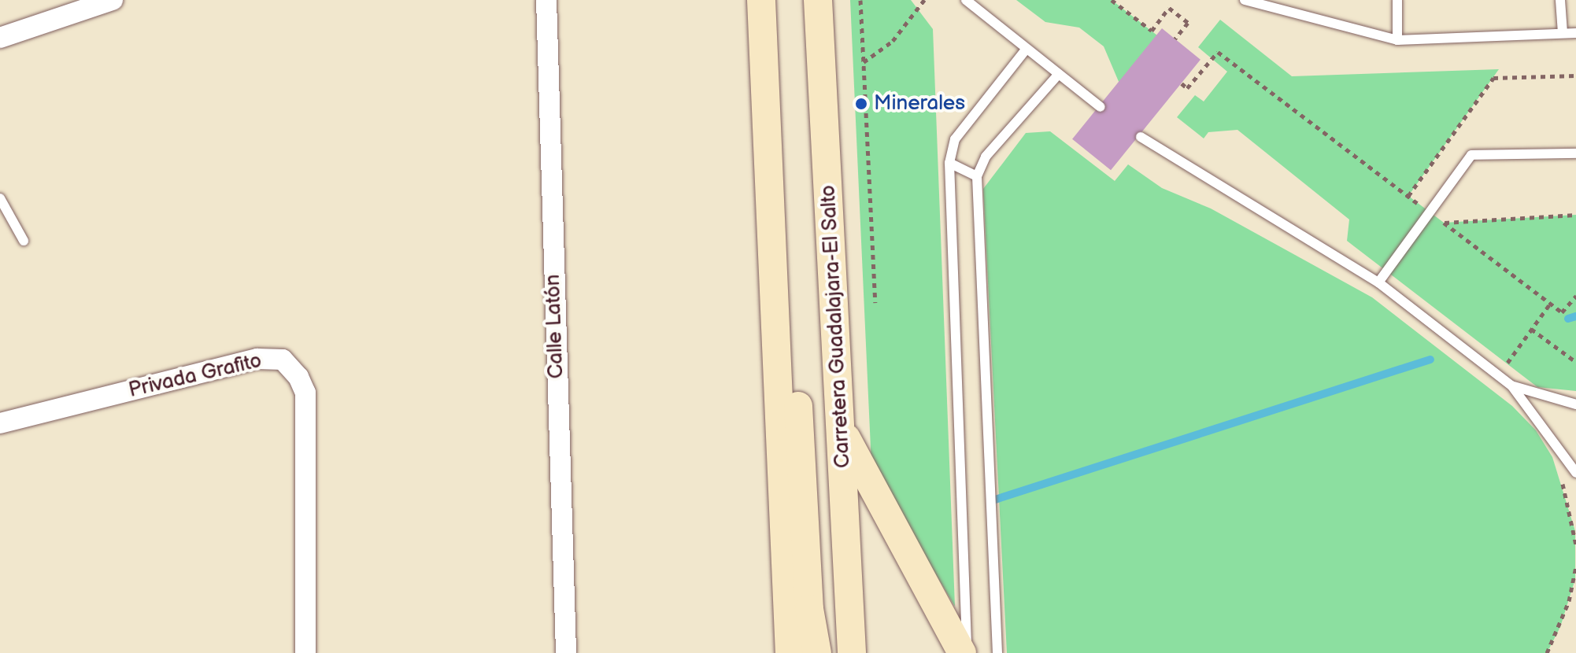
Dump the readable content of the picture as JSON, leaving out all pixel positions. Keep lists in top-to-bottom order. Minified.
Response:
{"streets":{"main road":["Carretera Guadalajara-El Salto"],"street":["Calle Latón","Privada Grafito"]},"places":["Minerales"]}
